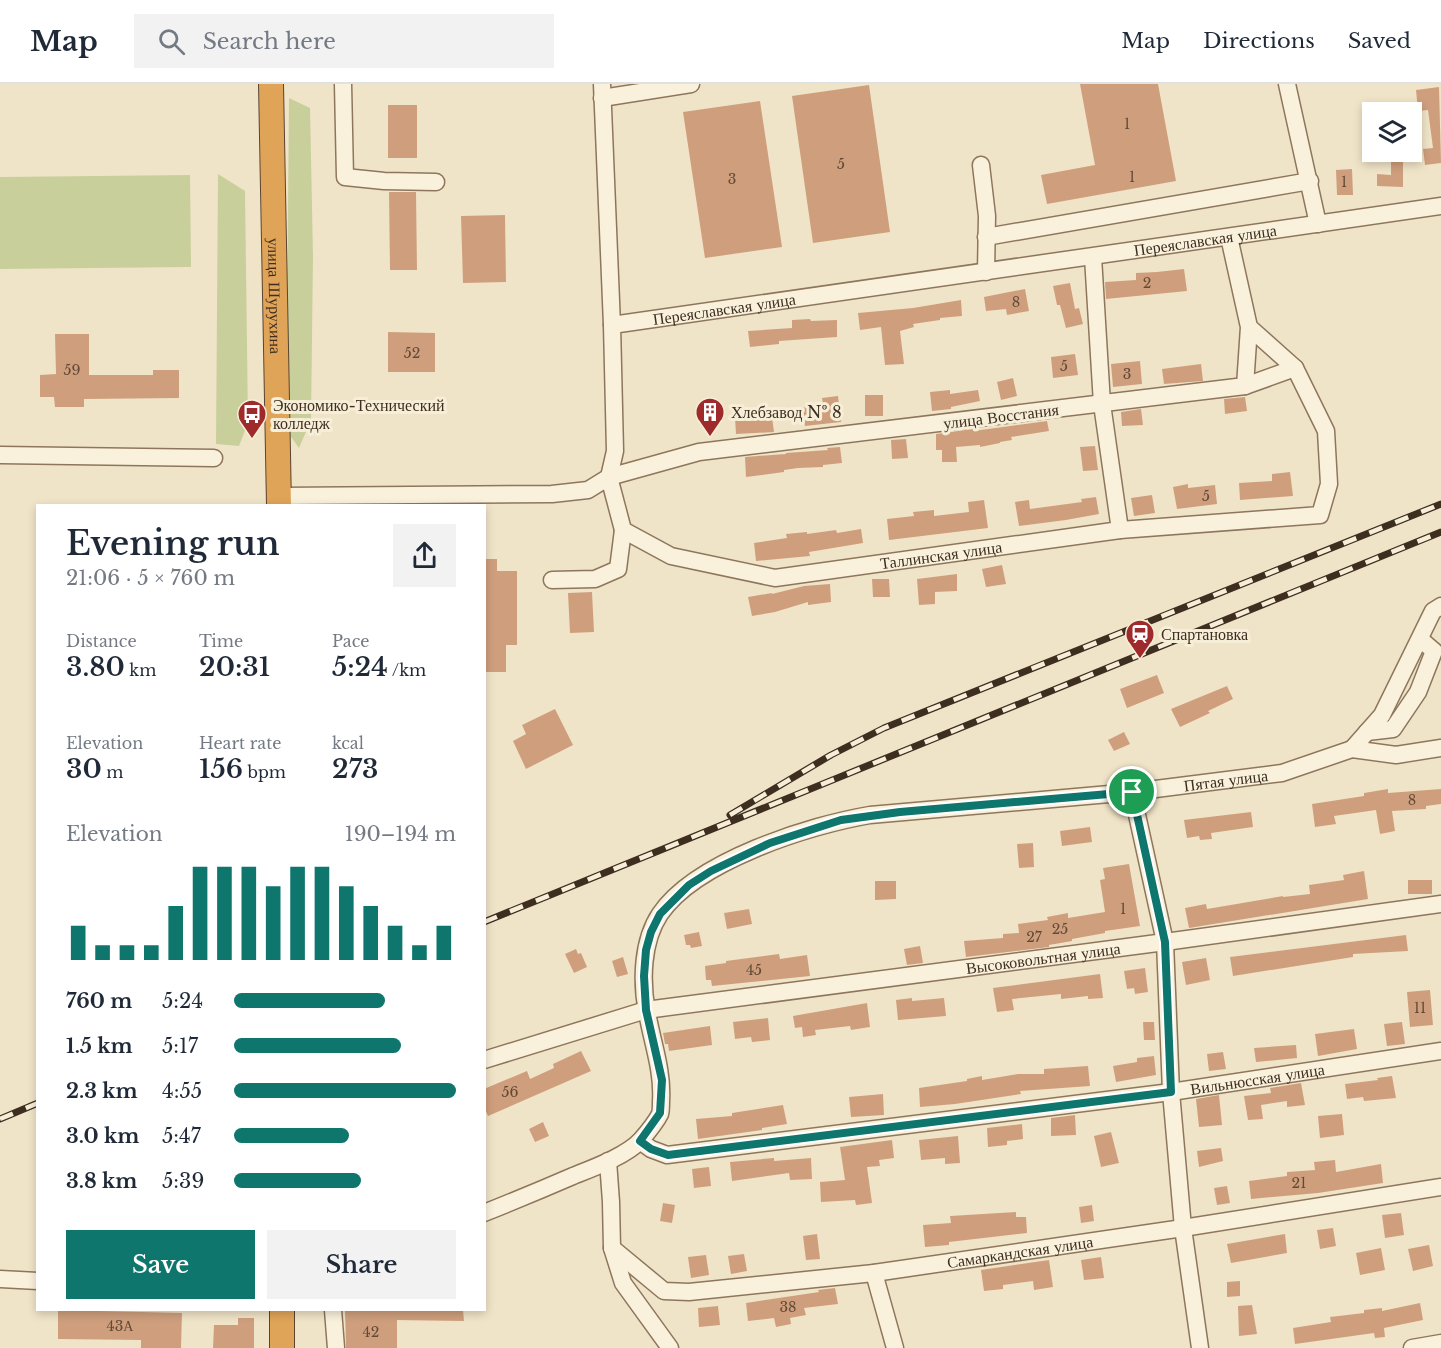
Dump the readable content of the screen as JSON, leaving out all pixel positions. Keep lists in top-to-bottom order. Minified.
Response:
{"streets":{"highway":["улица Шурухина"],"street":["Переяславская улица","улица Восстания","Таллинская улица","Пятая улица","Высоковольтная улица","Вильнюсская улица","Самаркандская улица"]},"crossings":[["улица Восстания","Таллинская улица"],["Пятая улица","Высоковольтная улица"],["Пятая улица","Вильнюсская улица"]],"places":{"building":["Хлебзавод № 8"],"bus stop":["Экономико-Технический колледж"],"station":["Спартановка"]},"house_numbers":["1","5","1","3","1","2","8","52","5","59","3","5","8","1","25","27","45","11","56","21","38","43А","42"],"page":{"header":"Map","search":"Search here","nav":["Map","Directions","Saved"],"heading":["Evening run","21:06 · 5 × 760 m"],"stats":[["Distance","3.80 km"],["Time","20:31"],["Pace","5:24 /km"],["Elevation","30 m"],["Heart rate","156 bpm"],["kcal","273"]],"chart":["Elevation","190–194 m"],"list":[{"name":"760 m","note":"5:24"},{"name":"1.5 km","note":"5:17"},{"name":"2.3 km","note":"4:55"},{"name":"3.0 km","note":"5:47"},{"name":"3.8 km","note":"5:39"}],"buttons":["Save","Share"]}}
